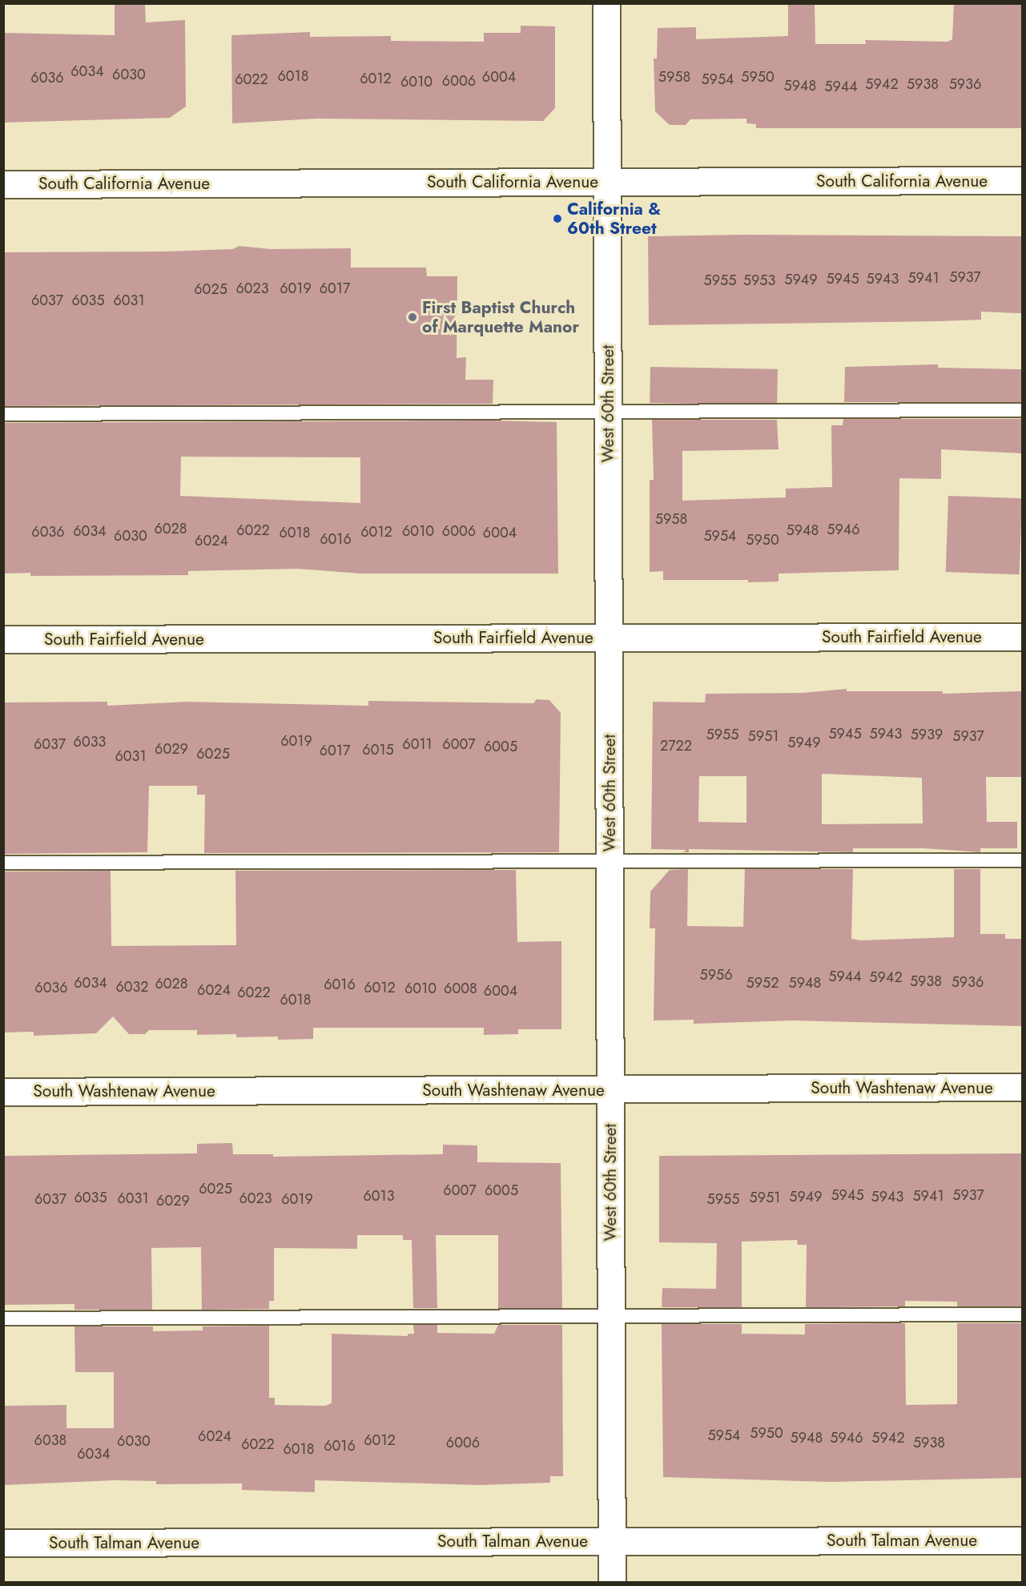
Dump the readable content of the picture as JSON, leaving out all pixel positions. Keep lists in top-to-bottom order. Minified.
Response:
{"streets":{"street":["South California Avenue","West 60th Street","South Fairfield Avenue","South Washtenaw Avenue","South Talman Avenue"]},"crossings":[["South California Avenue","West 60th Street"],["West 60th Street","South Fairfield Avenue"],["West 60th Street","South Washtenaw Avenue"],["West 60th Street","South Talman Avenue"]],"places":["California & 60th Street","First Baptist Church of Marquette Manor"],"house_numbers":["6034","6030","6018","6004","5958","5950","6036","6012","6022","5954","6006","6010","5942","5938","5936","5948","5944","5937","5941","5945","5943","5949","5955","5953","6023","6019","6017","6025","6037","6035","6031","5958","6028","5946","6022","5948","6034","6010","6006","6036","6012","6018","6004","6030","5954","6016","5950","6024","5945","5943","5955","5939","5951","5937","6019","6033","5949","6037","6011","6007","2722","6005","6029","6015","6017","6025","6031","5956","5944","5942","5938","5936","6034","5952","5948","6028","6016","6032","6036","6012","6010","6008","6024","6004","6022","6018","6025","6007","6005","5945","5937","6013","5941","5949","5943","6035","5951","6031","6023","6037","6019","5955","6029","5950","5954","6024","5948","5946","5942","6038","6012","6030","6006","5938","6022","6016","6018","6034"]}
